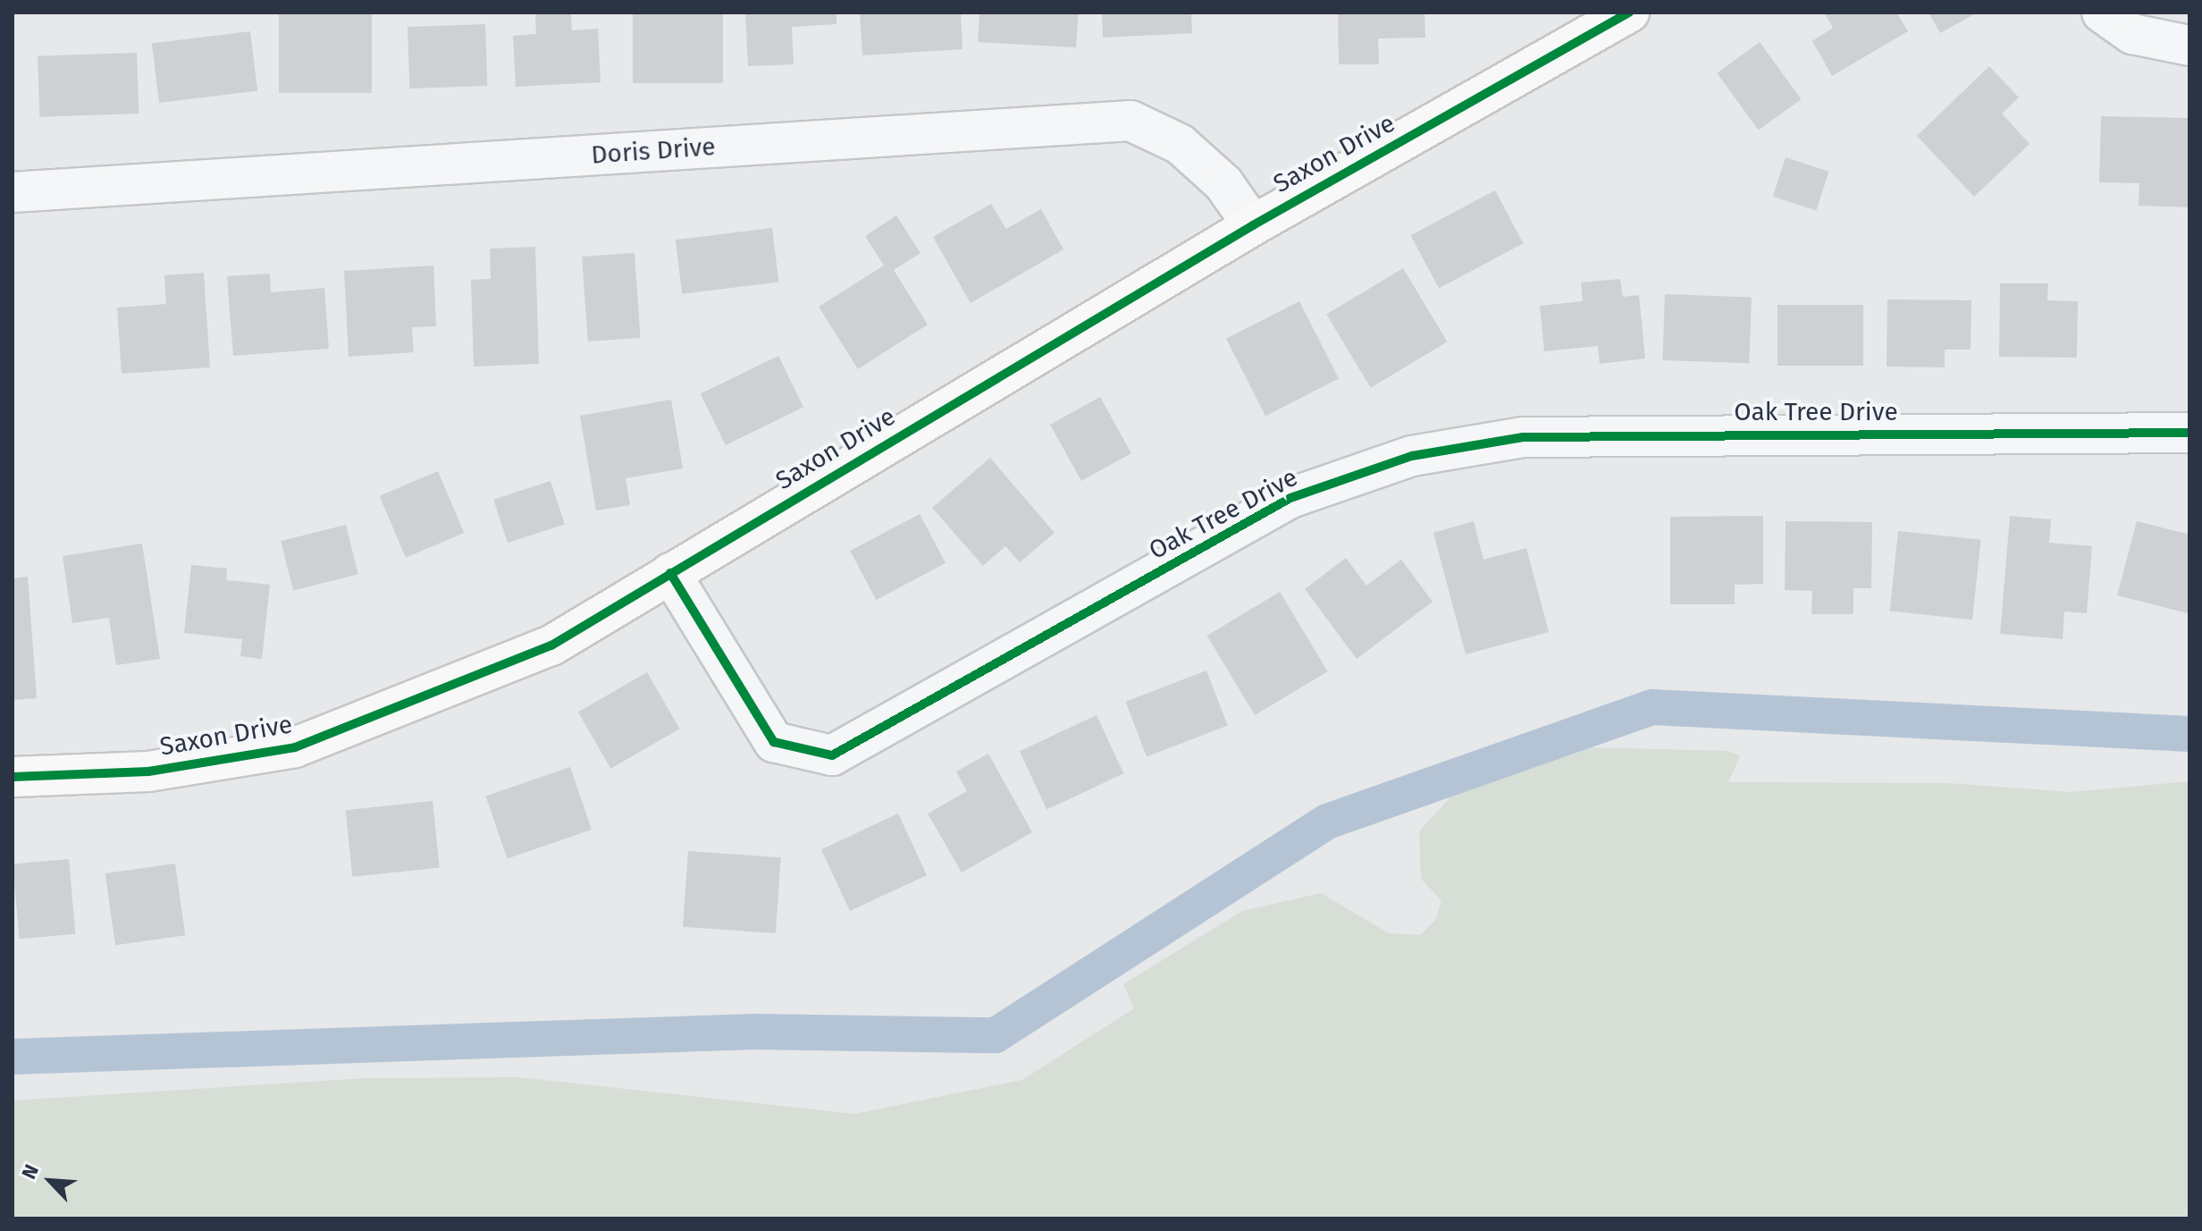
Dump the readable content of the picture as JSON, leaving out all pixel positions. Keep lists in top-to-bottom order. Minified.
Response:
{"streets":{"street":["Doris Drive","Saxon Drive","Oak Tree Drive"]},"crossings":[["Doris Drive","Saxon Drive"],["Saxon Drive","Oak Tree Drive"]],"north":"top left"}
